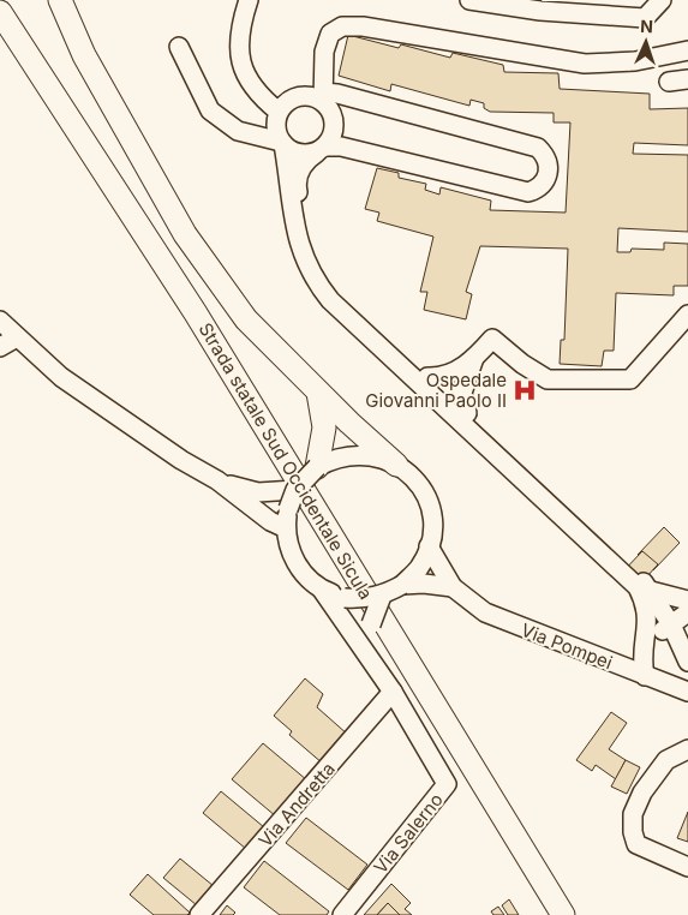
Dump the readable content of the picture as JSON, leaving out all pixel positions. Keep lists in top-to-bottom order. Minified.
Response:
{"streets":{"main road":["Strada statale Sud Occidentale Sicula"],"street":["Via Pompei","Via Andretta","Via Salerno"]},"crossings":[["Via Pompei","Via Salerno"],["Via Andretta","Via Salerno"]],"places":{"hospital":["Ospedale Giovanni Paolo II"]},"north":"top"}
